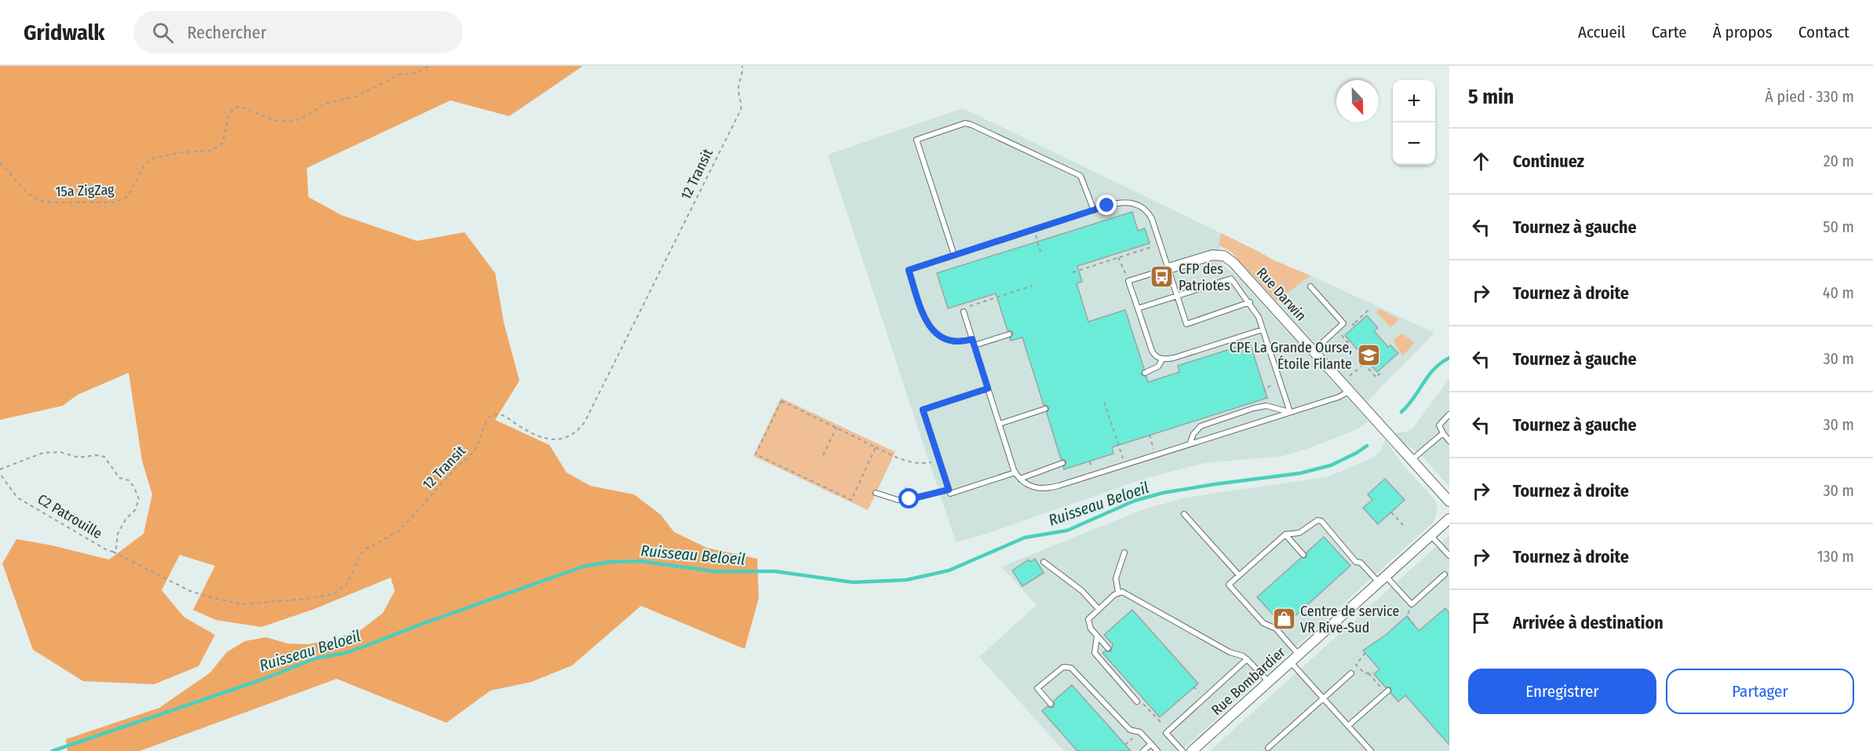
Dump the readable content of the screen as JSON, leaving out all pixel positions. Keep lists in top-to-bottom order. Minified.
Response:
{"streets":{"street":["Rue Darwin","Rue Bombardier"],"path":["12 Transit","15a ZigZag","C2 Patrouille"]},"crossings":[["12 Transit","C2 Patrouille"]],"water":["Ruisseau Beloeil"],"places":{"bus stop":["CFP des Patriotes"],"school or university":["CPE La Grande Ourse, Étoile Filante"],"shop":["Centre de service VR Rive-Sud"]},"north":"bottom","page":{"header":"Gridwalk","search":"Rechercher","nav":["Accueil","Carte","À propos","Contact"],"heading":["5 min","À pied · 330 m"],"map_buttons":["+","−"],"list":[["Continuez","20 m"],["Tournez à gauche","50 m"],["Tournez à droite","40 m"],["Tournez à gauche","30 m"],["Tournez à gauche","30 m"],["Tournez à droite","30 m"],["Tournez à droite","130 m"],"Arrivée à destination"],"buttons":["Enregistrer","Partager"]}}
